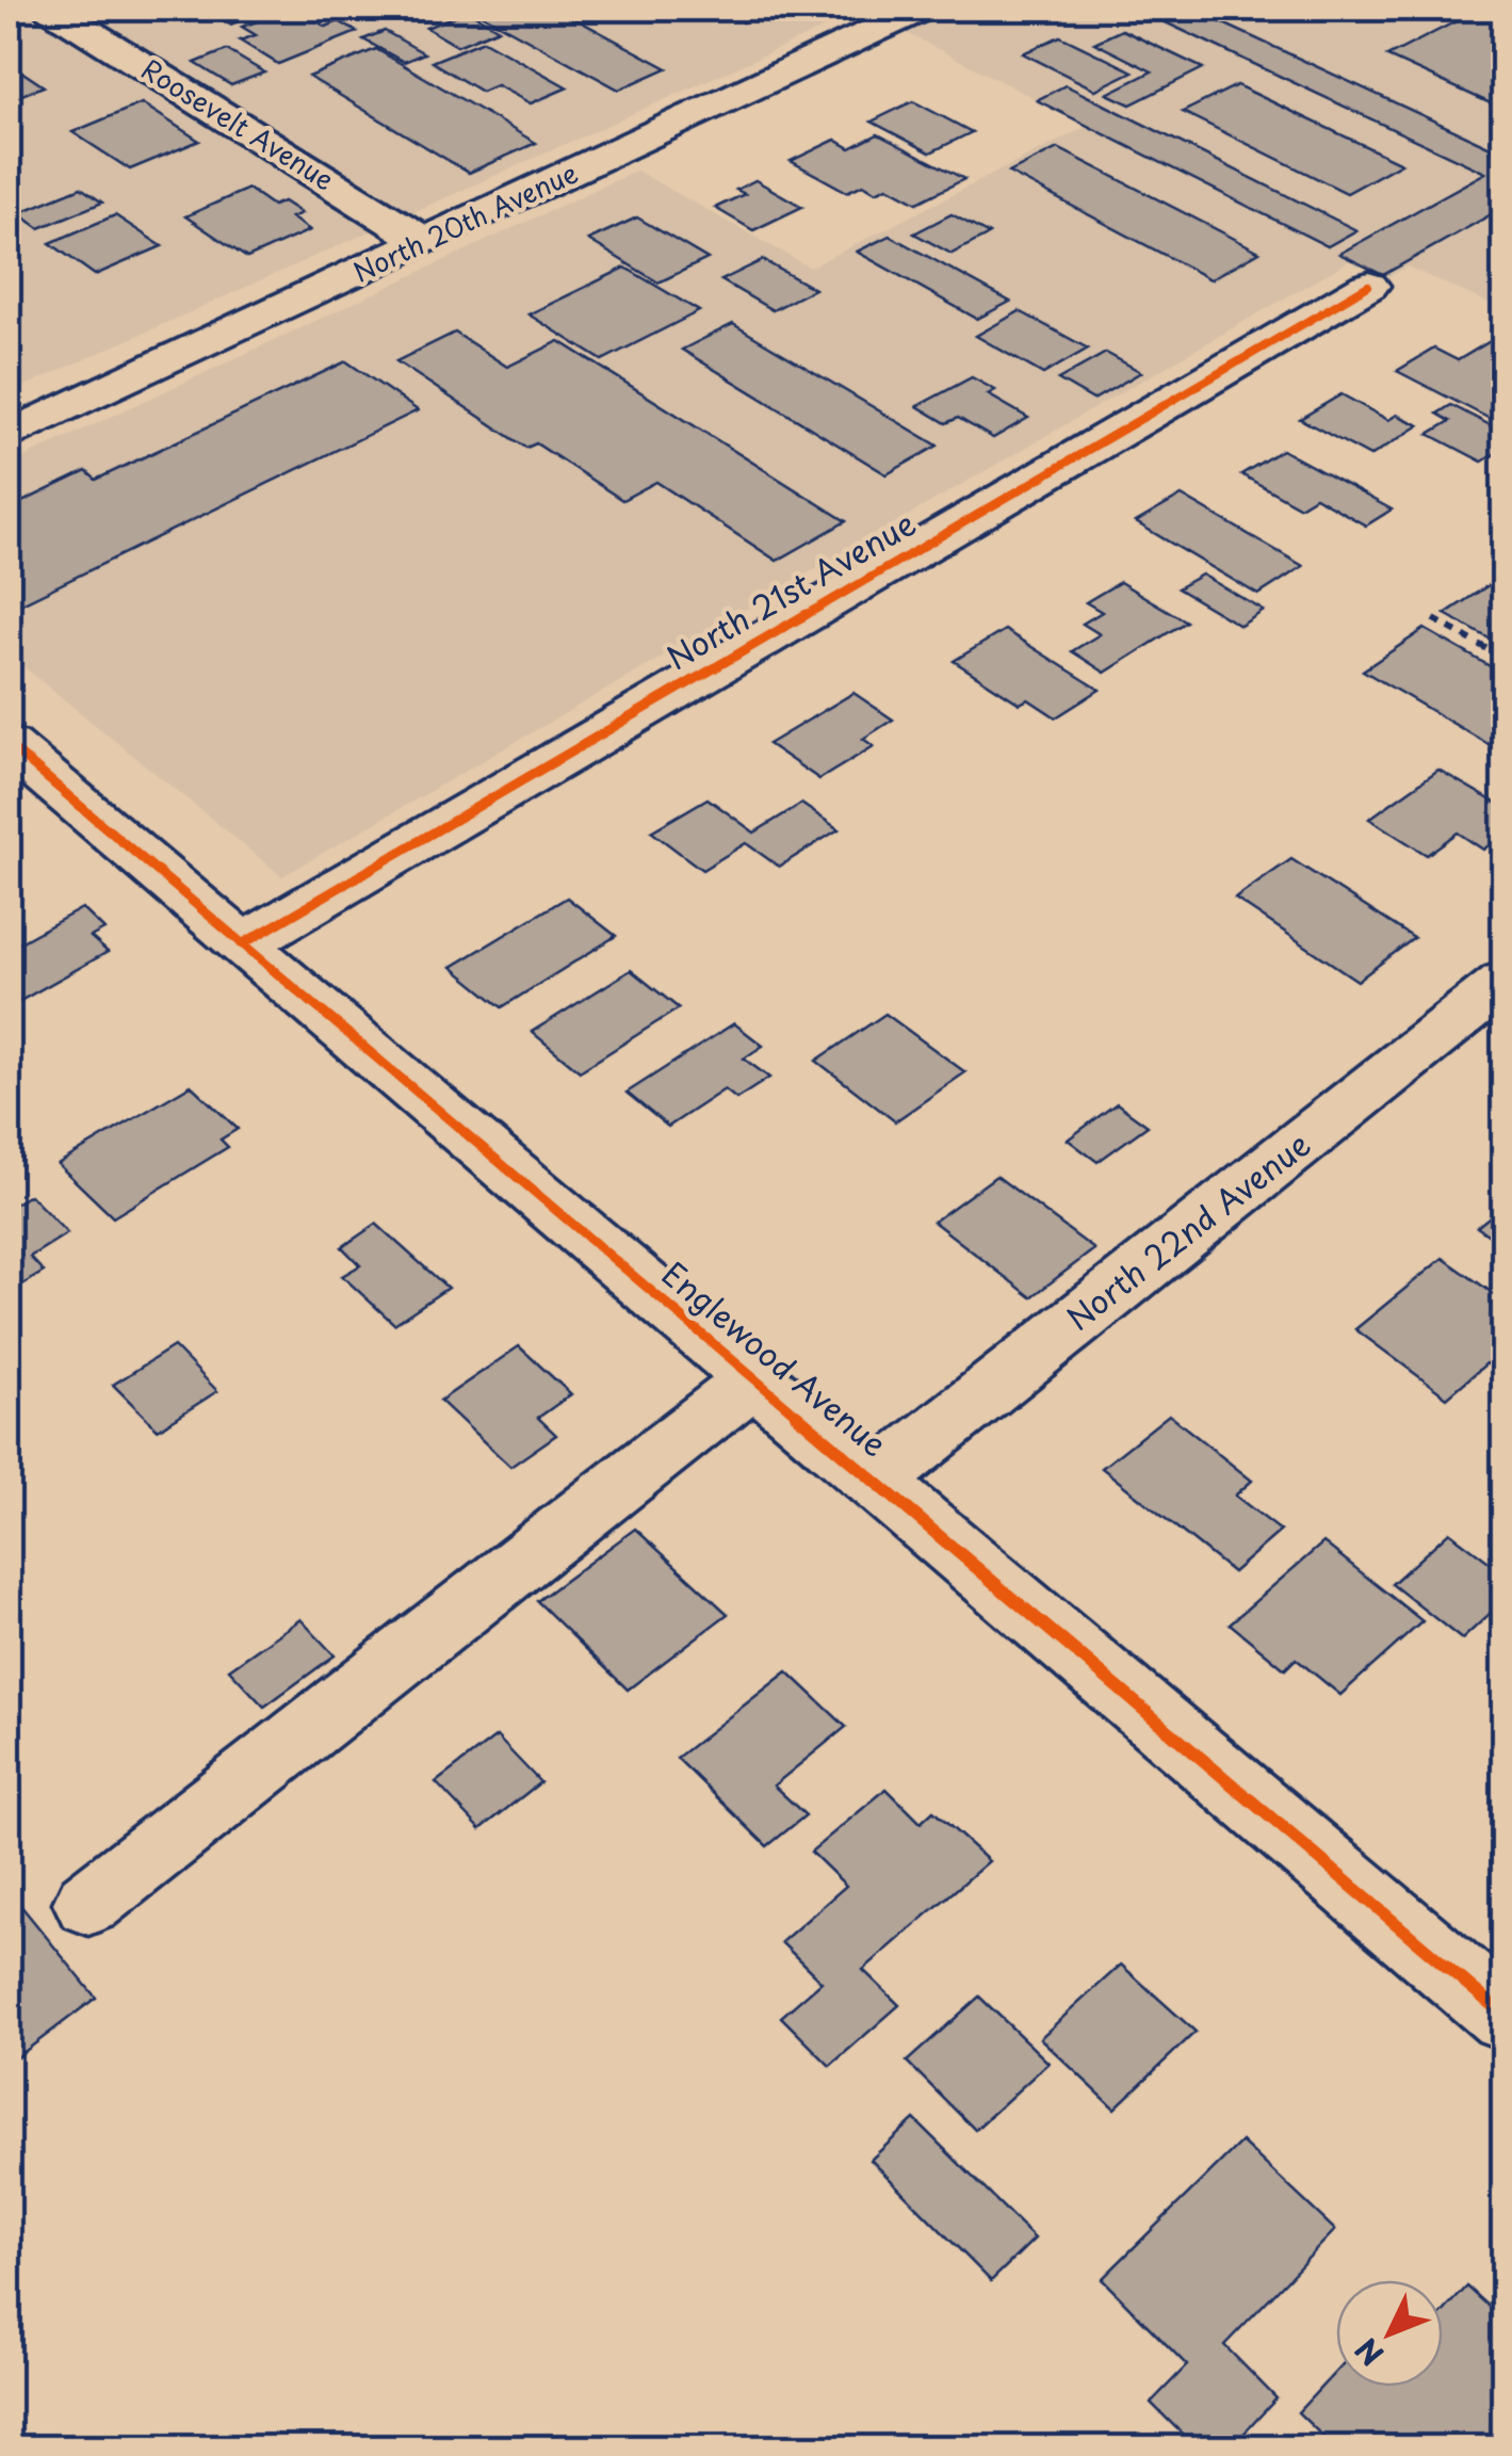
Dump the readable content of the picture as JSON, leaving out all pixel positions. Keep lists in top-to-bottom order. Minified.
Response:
{"streets":{"street":["Roosevelt Avenue","North 20th Avenue","North 21st Avenue","North 22nd Avenue","Englewood Avenue"]},"crossings":[["Roosevelt Avenue","North 20th Avenue"],["North 21st Avenue","Englewood Avenue"],["North 22nd Avenue","Englewood Avenue"]],"north":"bottom left"}
